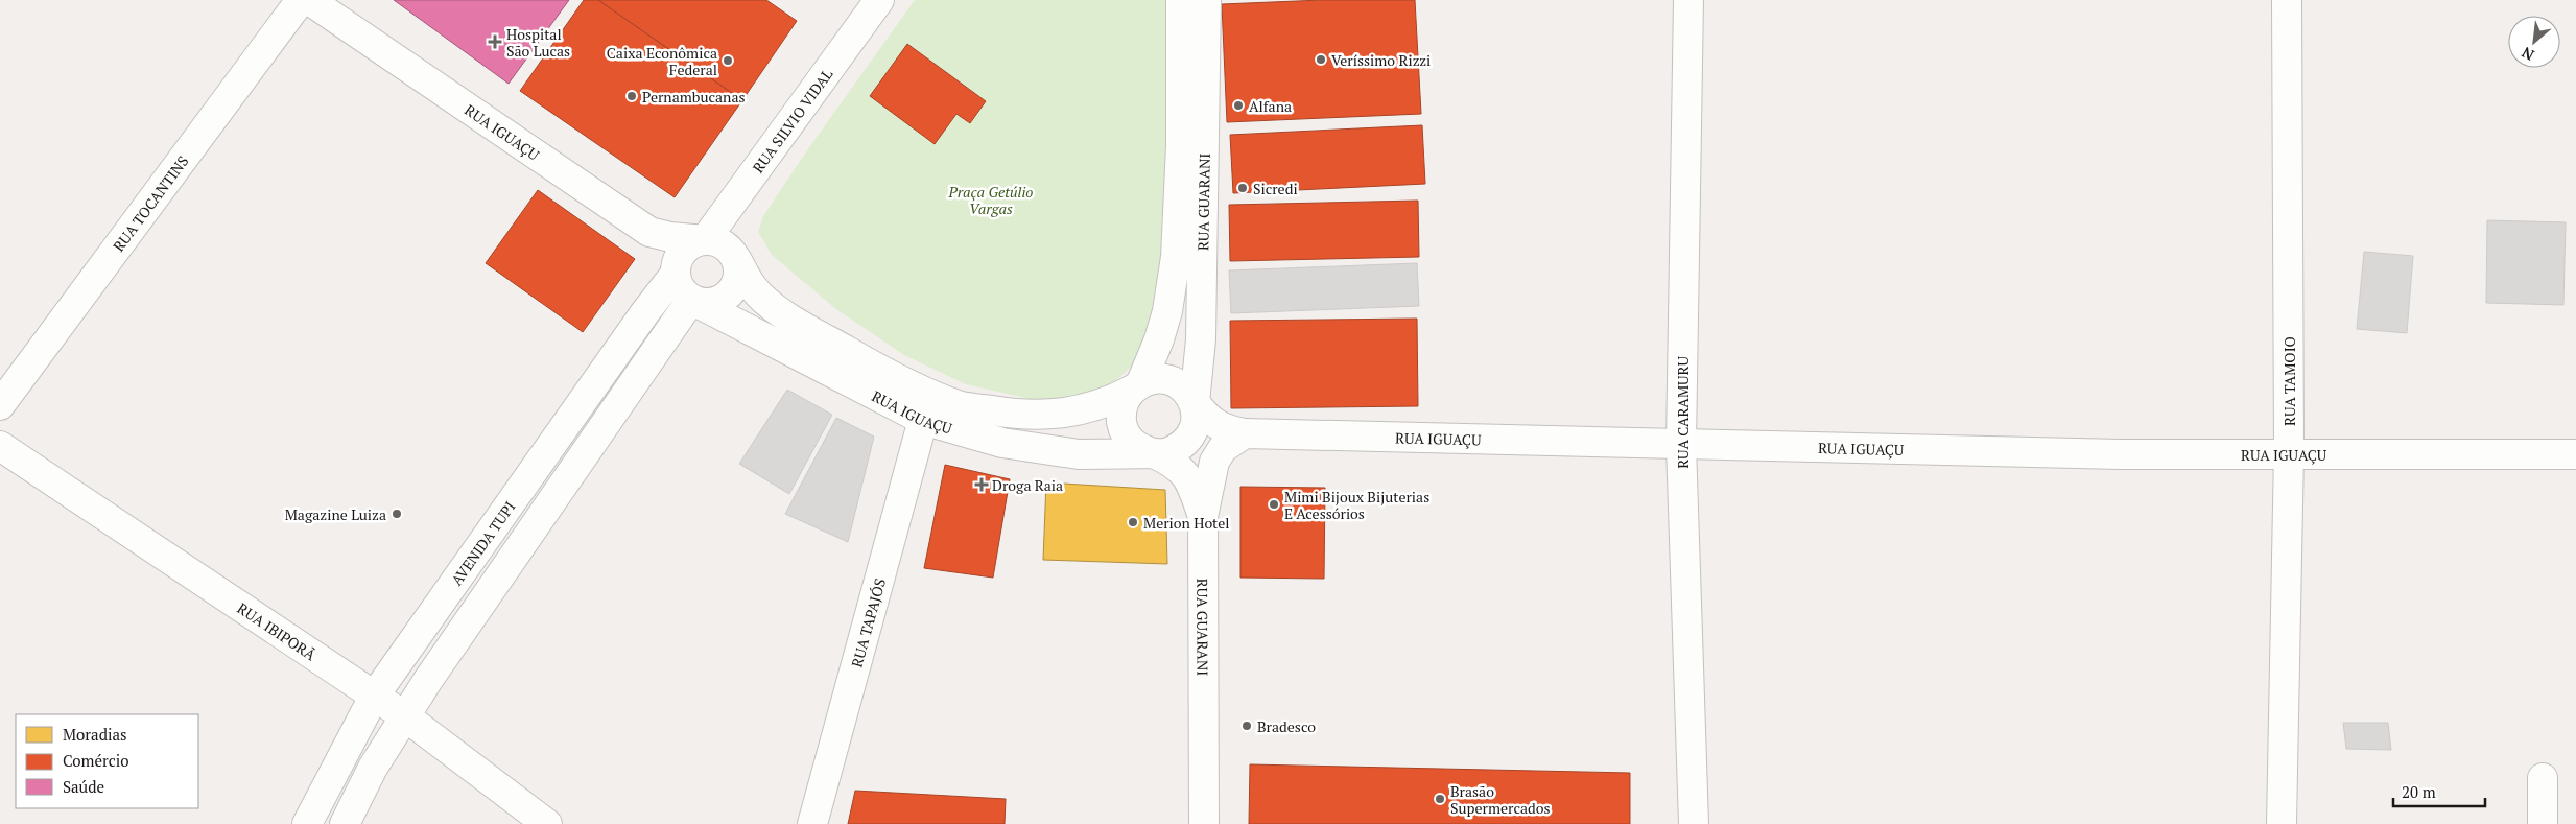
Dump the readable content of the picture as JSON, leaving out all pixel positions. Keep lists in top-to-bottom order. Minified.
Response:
{"streets":{"street":["RUA SILVIO VIDAL","RUA IGUAÇU","RUA GUARANI","RUA TOCANTINS","RUA TAMOIO","RUA CARAMURU","AVENIDA TUPI","RUA TAPAJÓS","RUA IBIPORÃ"]},"crossings":[["RUA SILVIO VIDAL","RUA IGUAÇU"],["RUA SILVIO VIDAL","AVENIDA TUPI"],["RUA IGUAÇU","RUA GUARANI"],["RUA IGUAÇU","RUA TAMOIO"],["RUA IGUAÇU","RUA CARAMURU"],["RUA IGUAÇU","AVENIDA TUPI"],["RUA IGUAÇU","RUA TAPAJÓS"],["AVENIDA TUPI","RUA IBIPORÃ"]],"parks":["Praça Getúlio Vargas"],"places":{"health":["Hospital São Lucas","Droga Raia"],"other":["Veríssimo Rizzi","Caixa Econômica Federal","Pernambucanas","Alfana","Sicredi","Mimi Bijoux Bijuterias E Acessórios","Magazine Luiza","Merion Hotel","Bradesco","Brasão Supermercados"]},"legend":["Moradias","Comércio","Saúde"],"scale_bar":"20 m","north":"bottom left"}
